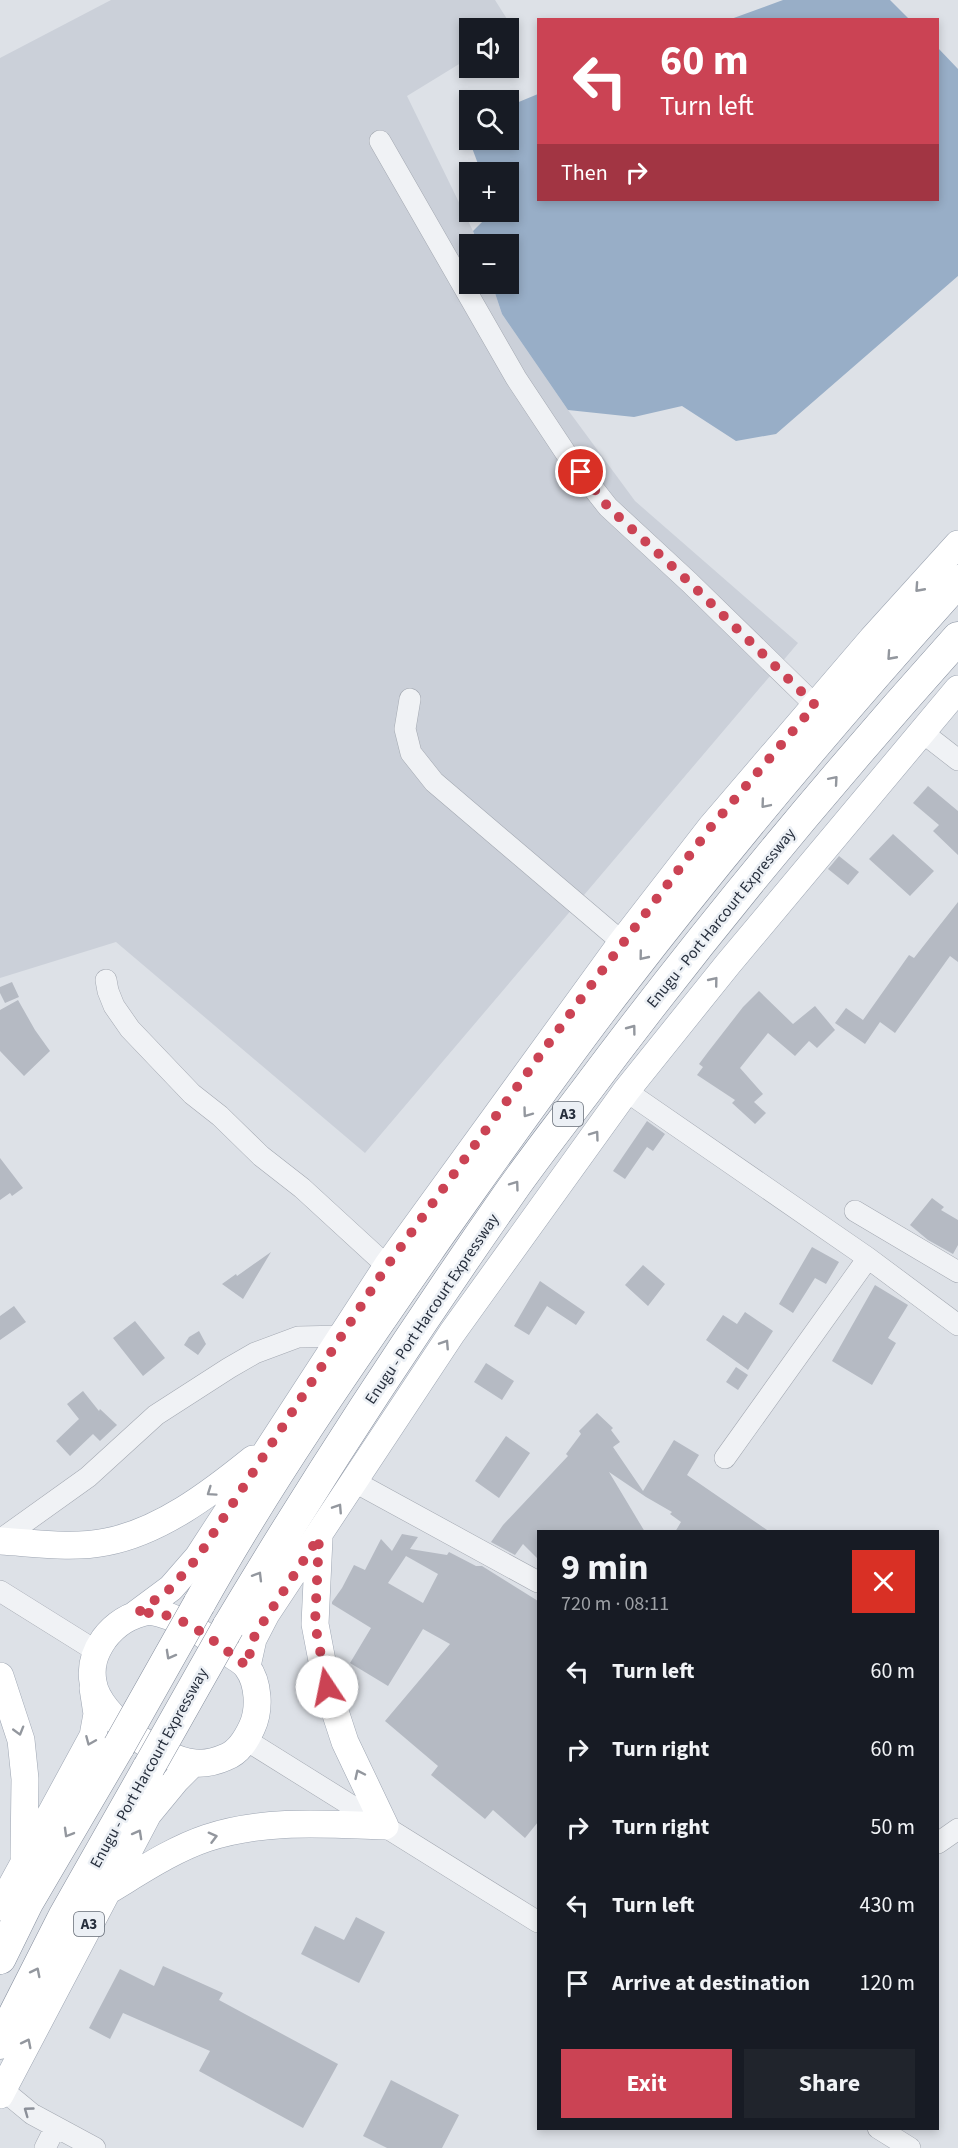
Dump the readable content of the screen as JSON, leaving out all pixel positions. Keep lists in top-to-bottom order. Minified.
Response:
{"streets":{"highway":["Enugu - Port Harcourt Expressway","A3"]},"page":{"map_buttons":["+","−"],"turn":["60 m","Turn left"],"then":"Then","heading":["9 min","720 m · 08:11"],"list":[{"name":"Turn left","value":"60 m"},{"name":"Turn right","value":"60 m"},{"name":"Turn right","value":"50 m"},{"name":"Turn left","value":"430 m"},{"name":"Arrive at destination","value":"120 m"}],"buttons":["Exit","Share"]}}
